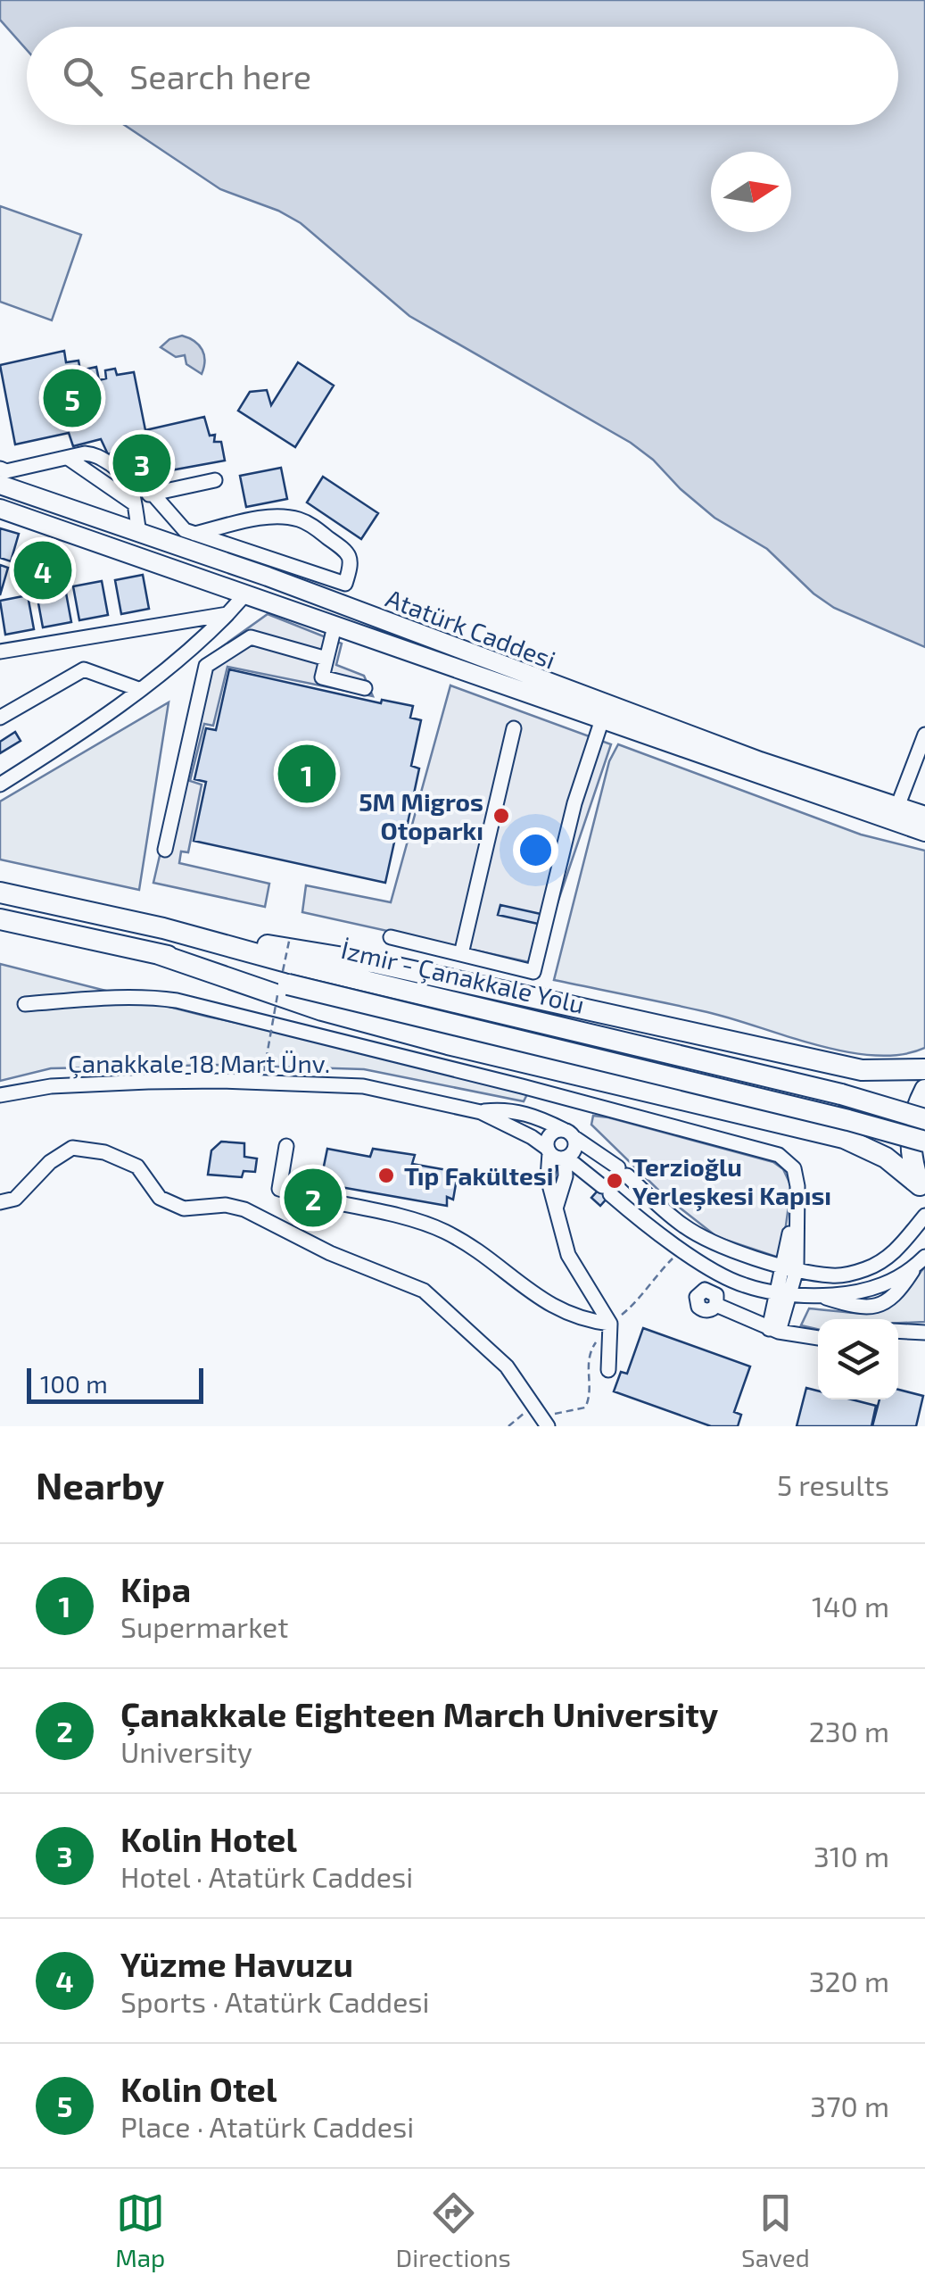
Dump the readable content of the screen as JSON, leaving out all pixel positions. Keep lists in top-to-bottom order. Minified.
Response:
{"streets":{"highway":["İzmir - Çanakkale Yolu"],"main road":["Atatürk Caddesi"],"street":["Çanakkale 18 Mart Ünv."]},"places":["5M Migros Otoparkı","Tıp Fakültesi","Terzioğlu Yerleşkesi Kapısı"],"scale_bar":"100 m","north":"right","page":{"search":"Search here","pins":["5","3","4","1","2"],"scale":"100 m","heading":["Nearby","5 results"],"list":[{"mark":"1","name":"Kipa","note":"Supermarket","value":"140 m"},{"mark":"2","name":"Çanakkale Eighteen March University","note":"University","value":"230 m"},{"mark":"3","name":"Kolin Hotel","note":"Hotel · Atatürk Caddesi","value":"310 m"},{"mark":"4","name":"Yüzme Havuzu","note":"Sports · Atatürk Caddesi","value":"320 m"},{"mark":"5","name":"Kolin Otel","note":"Place · Atatürk Caddesi","value":"370 m"}],"nav":["Map","Directions","Saved"]}}
